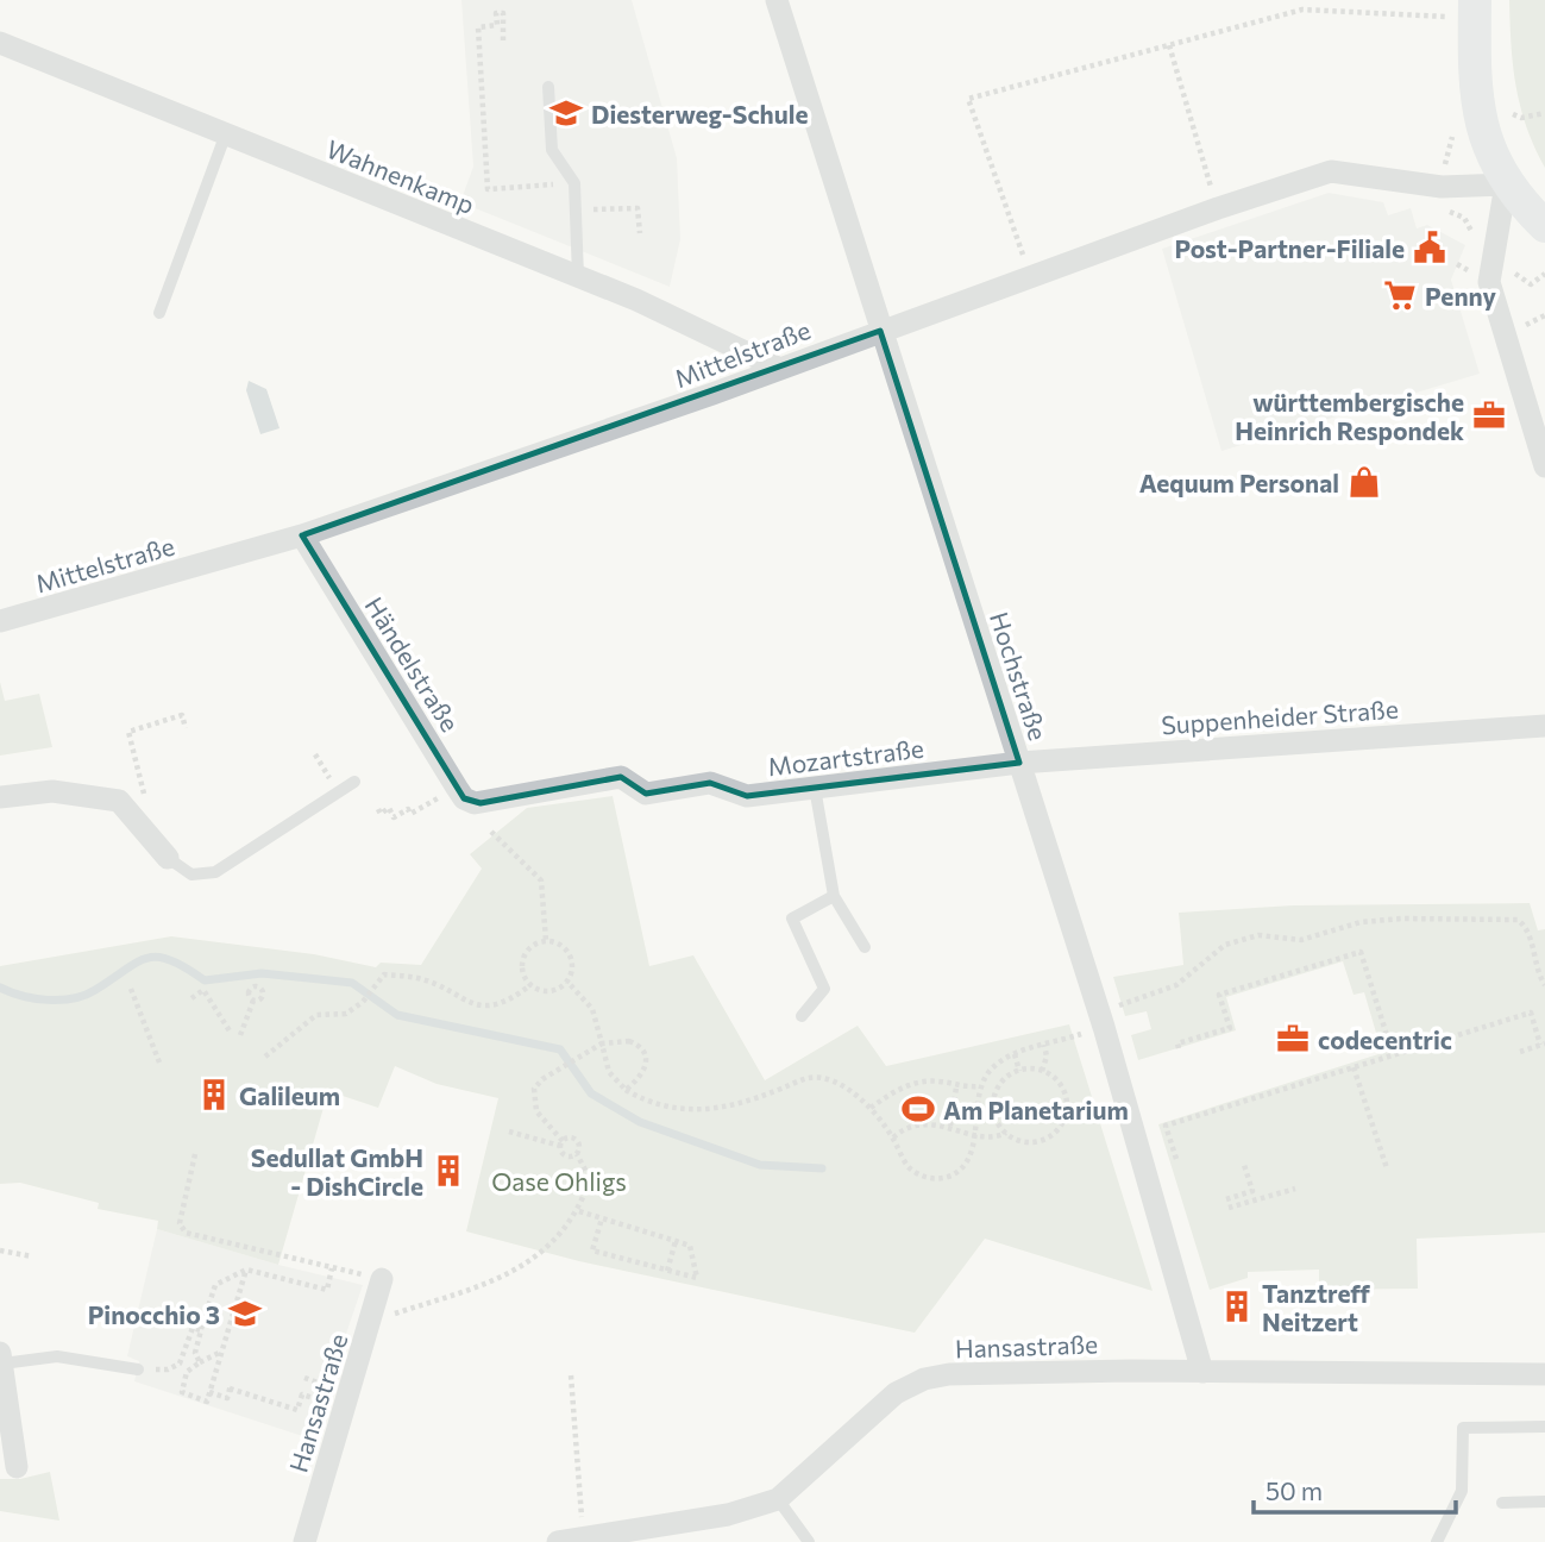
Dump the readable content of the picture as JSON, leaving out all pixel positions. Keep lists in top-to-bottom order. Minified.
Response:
{"streets":{"street":["Wahnenkamp","Mittelstraße","Händelstraße","Hochstraße","Suppenheider Straße","Mozartstraße","Hansastraße"]},"crossings":[["Wahnenkamp","Mittelstraße"],["Mittelstraße","Händelstraße"],["Mittelstraße","Hochstraße"],["Händelstraße","Mozartstraße"],["Hochstraße","Suppenheider Straße"],["Hochstraße","Mozartstraße"],["Hochstraße","Hansastraße"],["Suppenheider Straße","Mozartstraße"]],"parks":["Oase Ohligs"],"places":{"school or university":["Diesterweg-Schule","Pinocchio 3"],"public building":["Post-Partner-Filiale"],"supermarket":["Penny"],"office":["württembergische Heinrich Respondek","codecentric"],"shop":["Aequum Personal"],"building":["Galileum","Sedullat GmbH - DishCircle","Tanztreff Neitzert"],"sports":["Am Planetarium"]},"scale_bar":"50 m"}
